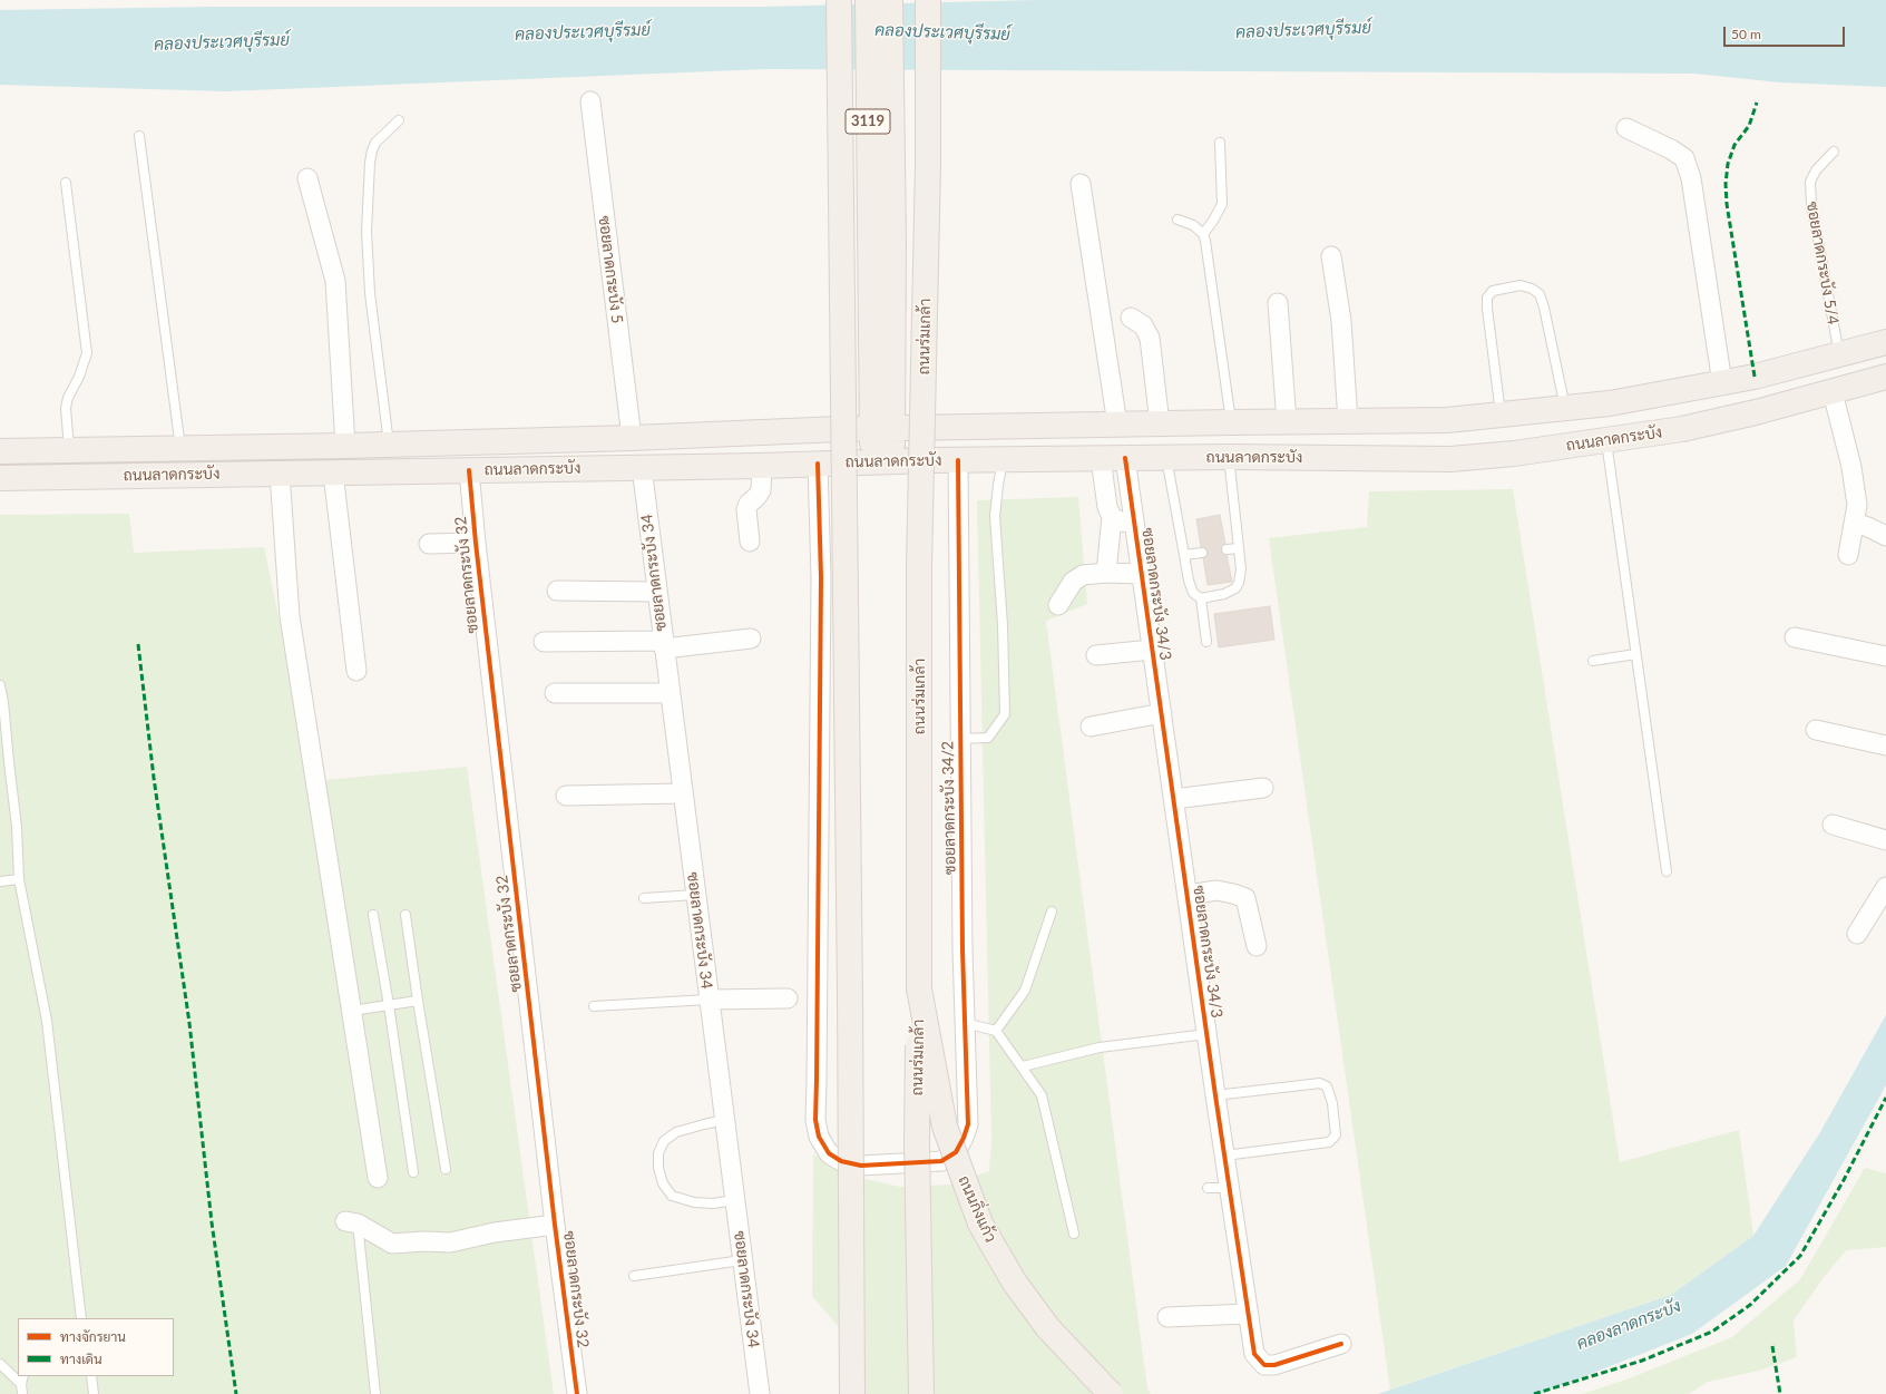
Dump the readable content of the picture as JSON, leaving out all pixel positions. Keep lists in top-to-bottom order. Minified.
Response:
{"streets":{"main road":["3119","ถนนร่มเกล้า","ถนนลาดกระบัง","ถนนกิ่งแก้ว"],"street":["ซอยลาดกระบัง 5","ซอยลาดกระบัง 34","ซอยลาดกระบัง 32","ซอยลาดกระบัง 34/3","ซอยลาดกระบัง 34/2"],"lane":["ซอยลาดกระบัง 5/4"]},"crossings":[["3119","ถนนร่มเกล้า"],["3119","ถนนลาดกระบัง"],["ซอยลาดกระบัง 5/4","ถนนลาดกระบัง"],["ซอยลาดกระบัง 5","ถนนลาดกระบัง"],["ถนนร่มเกล้า","ถนนลาดกระบัง"],["ถนนร่มเกล้า","ถนนกิ่งแก้ว"],["ถนนลาดกระบัง","ซอยลาดกระบัง 34"],["ถนนลาดกระบัง","ซอยลาดกระบัง 32"],["ถนนลาดกระบัง","ซอยลาดกระบัง 34/3"],["ถนนลาดกระบัง","ซอยลาดกระบัง 34/2"]],"water":["คลองประเวศบุรีรมย์","คลองลาดกระบัง"],"legend":["ทางจักรยาน","ทางเดิน"],"scale_bar":"50 m"}
